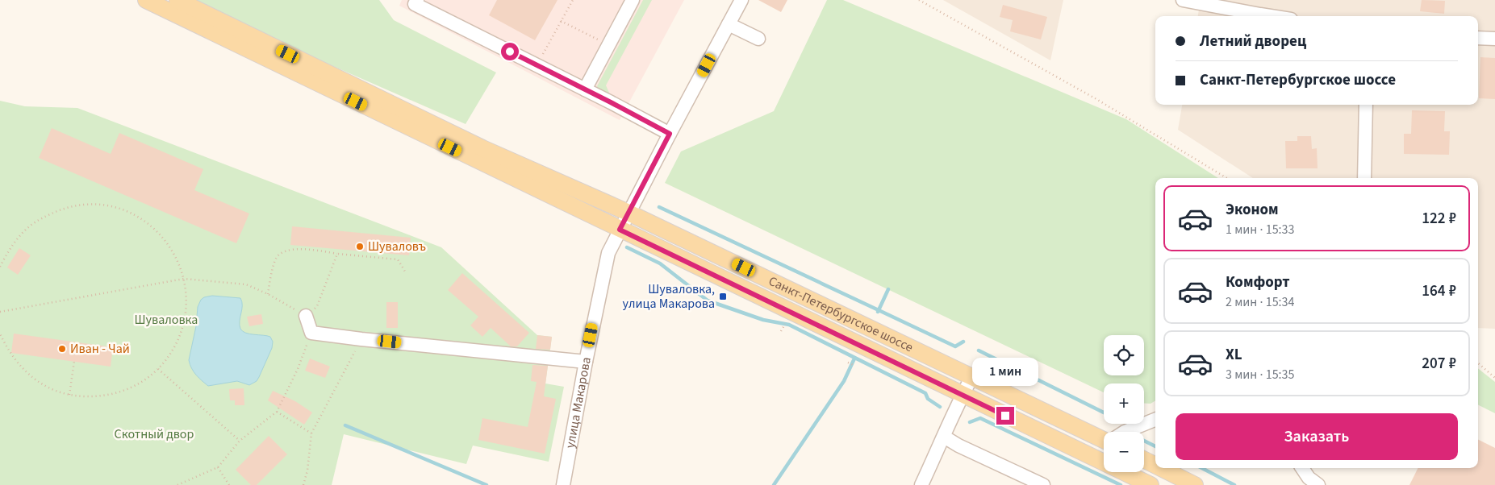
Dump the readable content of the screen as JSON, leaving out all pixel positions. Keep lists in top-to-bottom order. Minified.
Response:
{"streets":{"main road":["Санкт-Петербургское шоссе"],"street":["улица Макарова"]},"crossings":[["Санкт-Петербургское шоссе","улица Макарова"]],"parks":["Шуваловка","Скотный двор"],"places":{"other":["Шуваловъ","Иван - Чай"],"transit":["Шуваловка, улица Макарова"]},"page":{"banner":["Летний дворец","Санкт-Петербургское шоссе"],"list":[{"name":"Эконом","note":"1 мин · 15:33","value":"122 ₽"},{"name":"Комфорт","note":"2 мин · 15:34","value":"164 ₽"},{"name":"XL","note":"3 мин · 15:35","value":"207 ₽"}],"map_buttons":["+","−"],"bubble":"1 мин","buttons":"Заказать"}}
